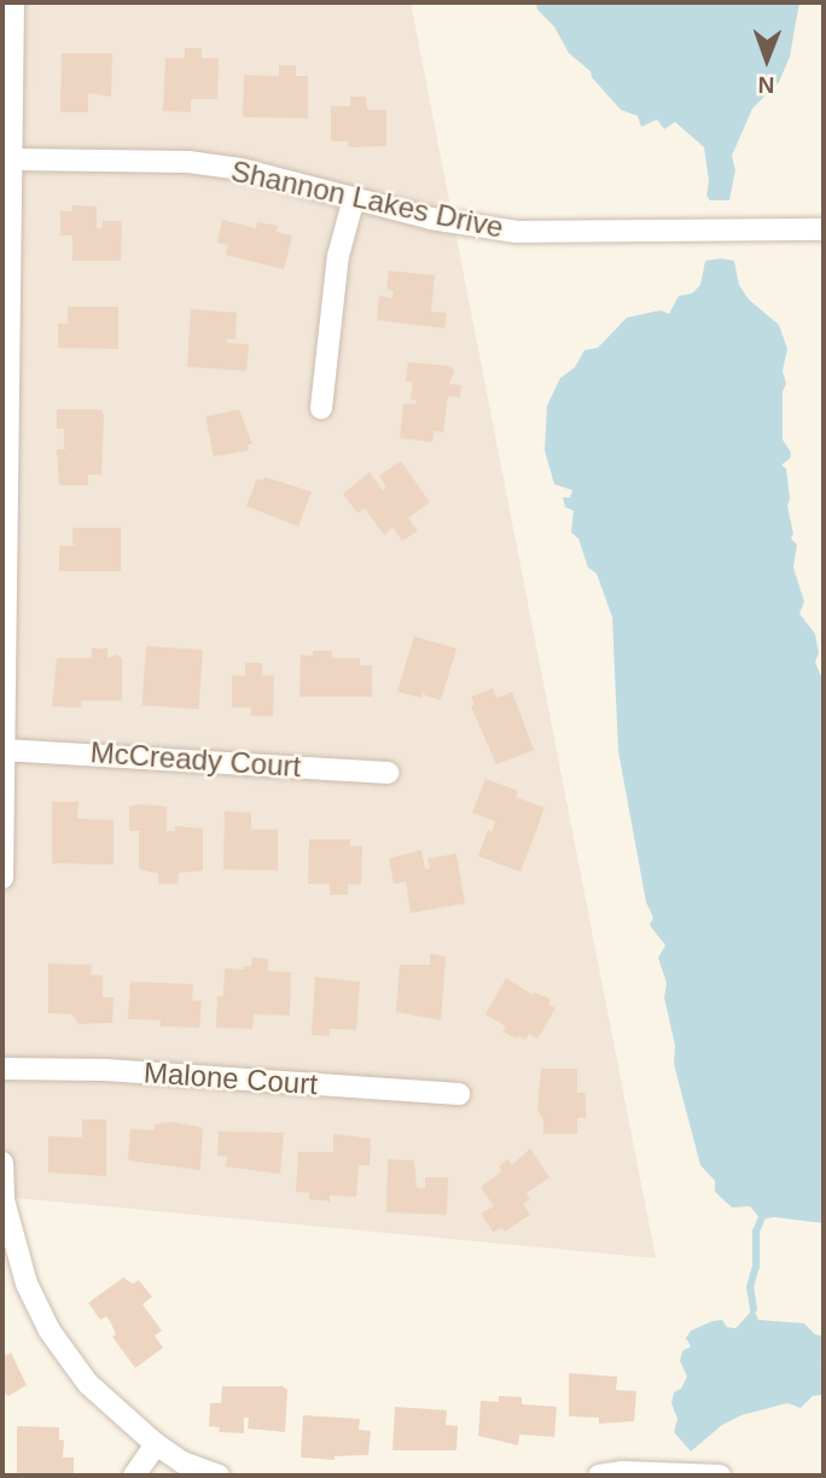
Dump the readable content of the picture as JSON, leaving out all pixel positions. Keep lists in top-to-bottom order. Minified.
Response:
{"streets":{"street":["Shannon Lakes Drive","McCready Court","Malone Court"]},"north":"bottom"}
